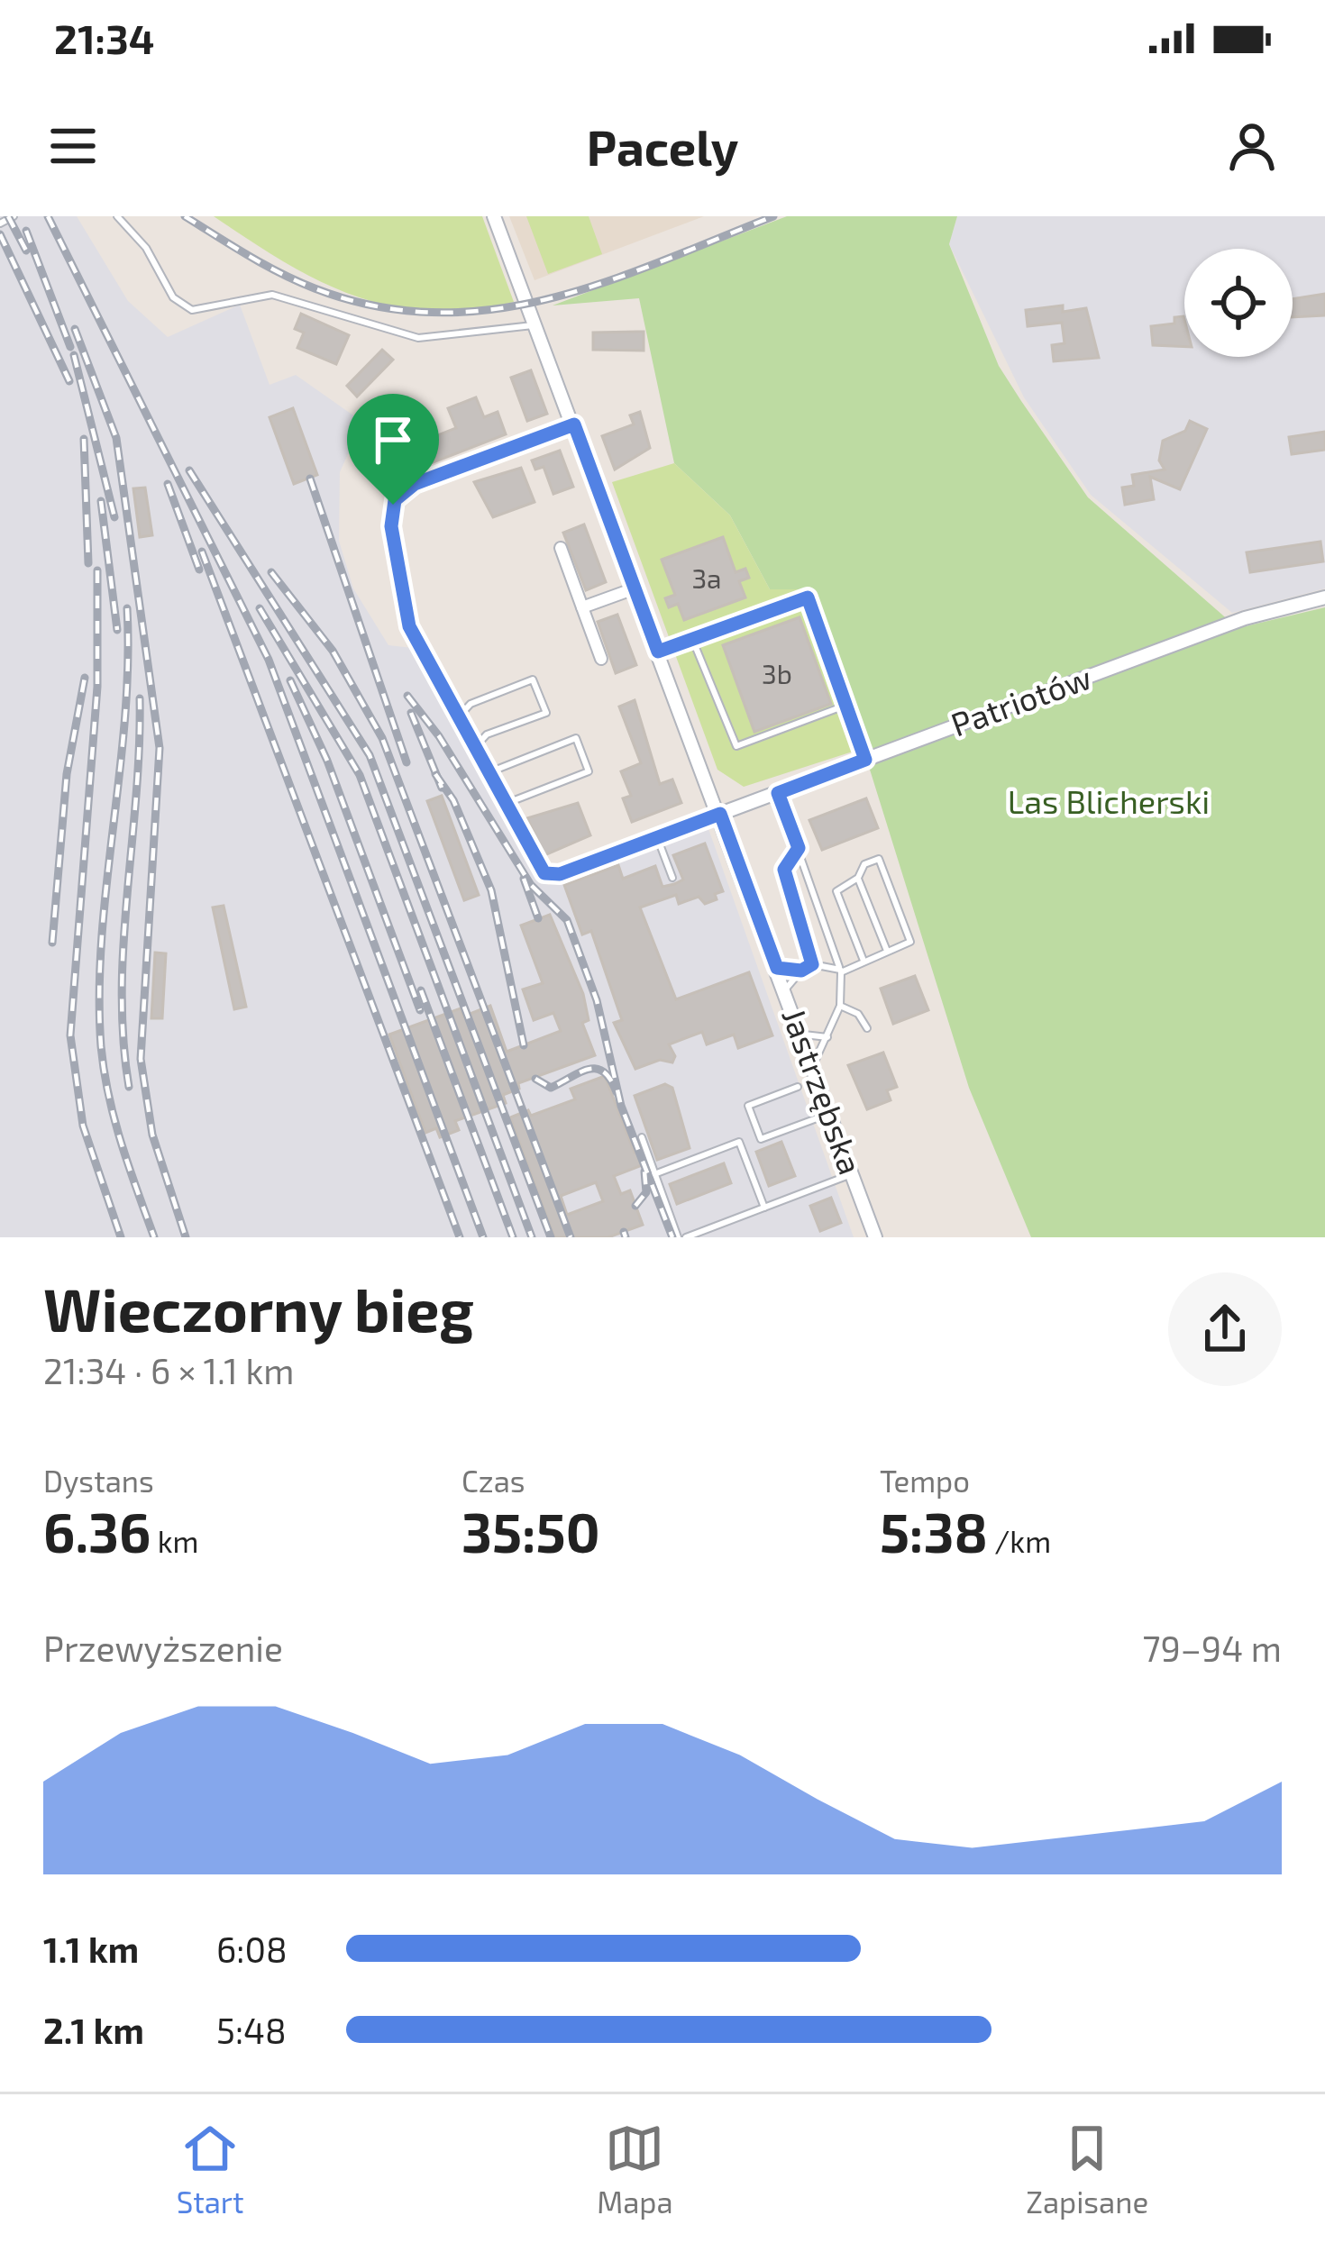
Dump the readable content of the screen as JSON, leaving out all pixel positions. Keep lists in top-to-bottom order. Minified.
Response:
{"streets":{"street":["Patriotów","Jastrzębska"]},"crossings":[["Patriotów","Jastrzębska"]],"parks":["Las Blicherski"],"house_numbers":["3a","3b"],"page":{"status":"21:34","header":"Pacely","heading":["Wieczorny bieg","21:34 · 6 × 1.1 km"],"stats":[["Dystans","6.36 km"],["Czas","35:50"],["Tempo","5:38 /km"]],"chart":["Przewyższenie","79–94 m"],"list":[{"name":"1.1 km","note":"6:08"},{"name":"2.1 km","note":"5:48"}],"tabs":["Start","Mapa","Zapisane"]}}
